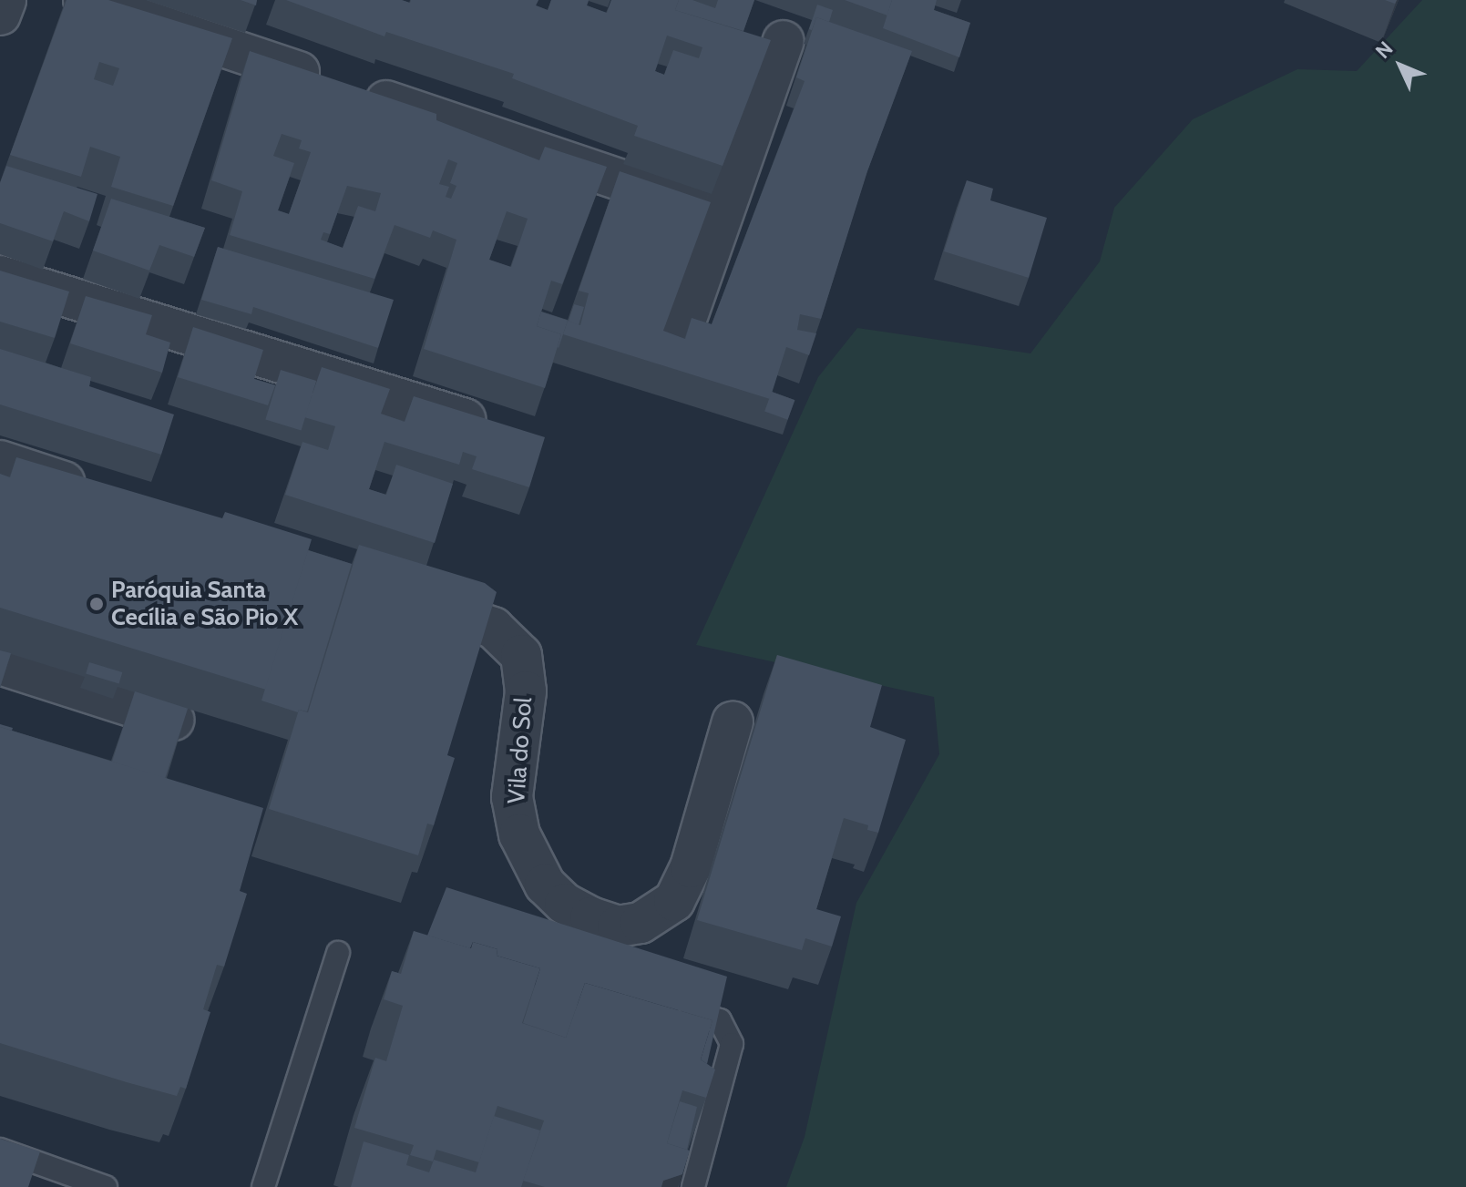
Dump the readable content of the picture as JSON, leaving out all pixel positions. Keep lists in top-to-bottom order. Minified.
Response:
{"streets":{"street":["Vila do Sol"]},"places":["Paróquia Santa Cecília e São Pio X"],"north":"top left"}
